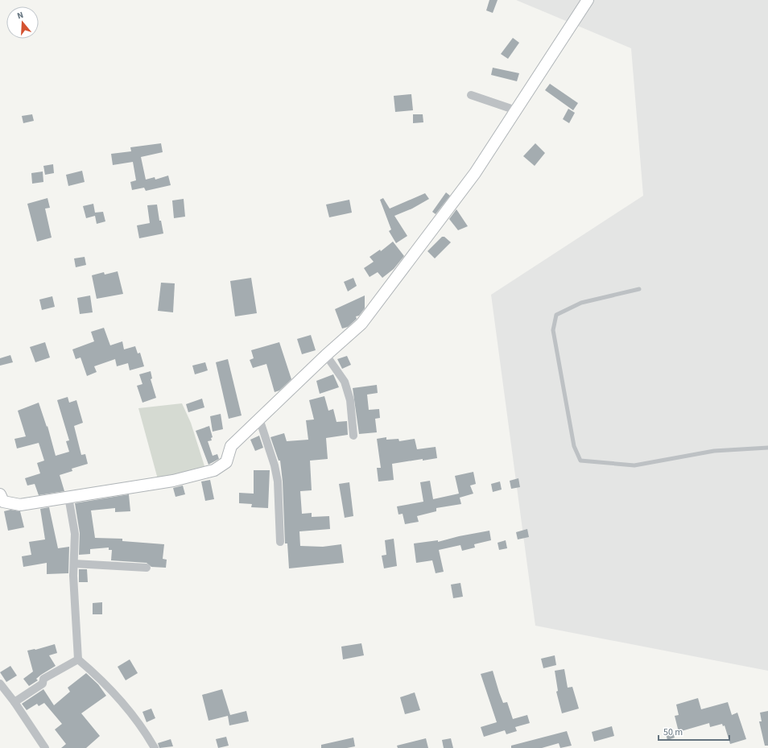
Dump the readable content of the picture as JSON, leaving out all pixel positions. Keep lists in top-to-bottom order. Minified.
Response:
{"scale_bar":"50 m","north":"top"}
